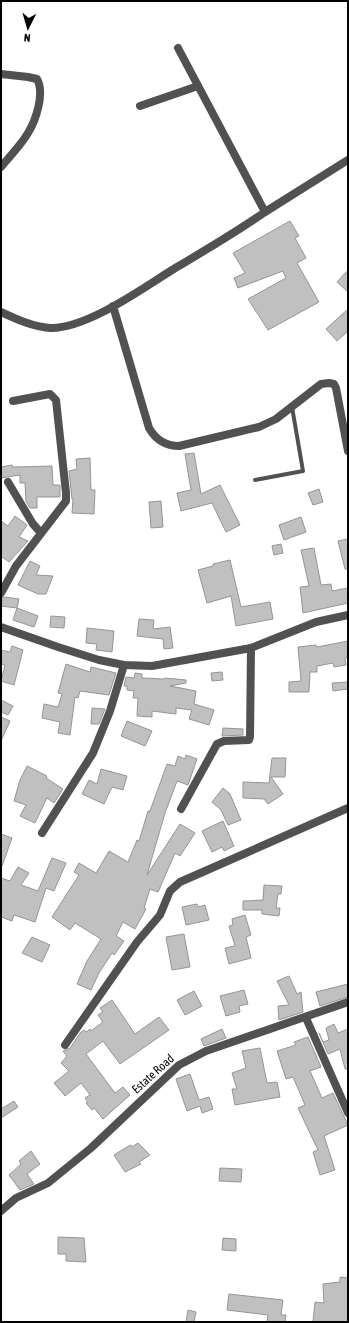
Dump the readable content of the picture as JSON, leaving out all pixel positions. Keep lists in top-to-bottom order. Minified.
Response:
{"streets":{"street":["Estate Road"]},"north":"bottom"}
